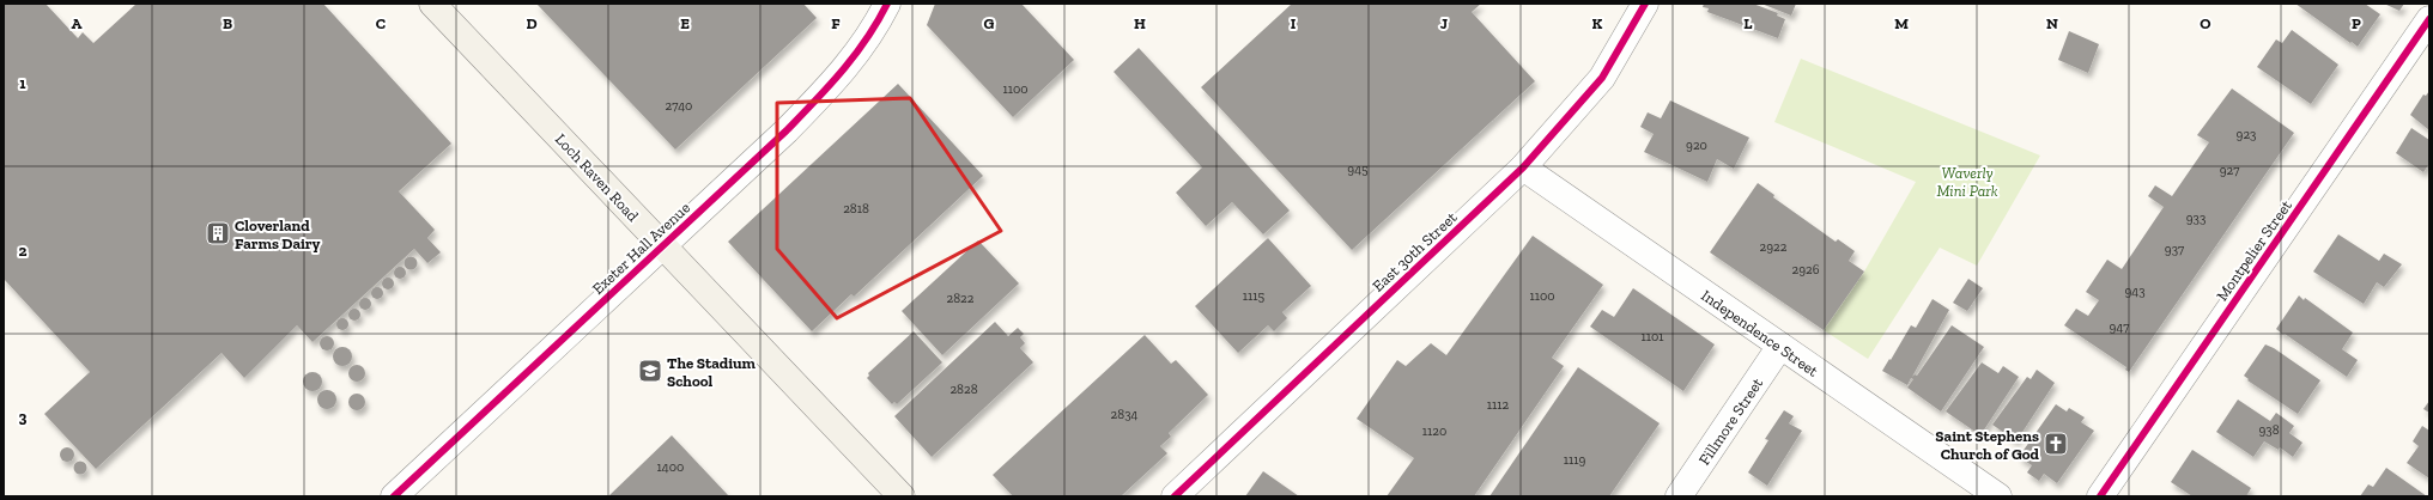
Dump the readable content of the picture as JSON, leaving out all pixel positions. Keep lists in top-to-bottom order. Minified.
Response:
{"streets":{"main road":["Loch Raven Road"],"street":["Exeter Hall Avenue","Montpelier Street","East 30th Street","Independence Street","Fillmore Street"]},"crossings":[["Loch Raven Road","Exeter Hall Avenue"],["East 30th Street","Independence Street"],["Independence Street","Fillmore Street"]],"parks":["Waverly Mini Park"],"places":{"building":["Cloverland Farms Dairy"],"school or university":["The Stadium School"],"church":["Saint Stephens Church of God"]},"house_numbers":["1100","2740","923","920","945","927","2818","933","2922","937","2926","943","1115","1100","2822","947","1101","2828","1112","2834","938","1120","1119","1400"],"grid":{"columns":["A","B","C","D","E","F","G","H","I","J","K","L","M","N","O","P"],"rows":["1","2","3"]}}
